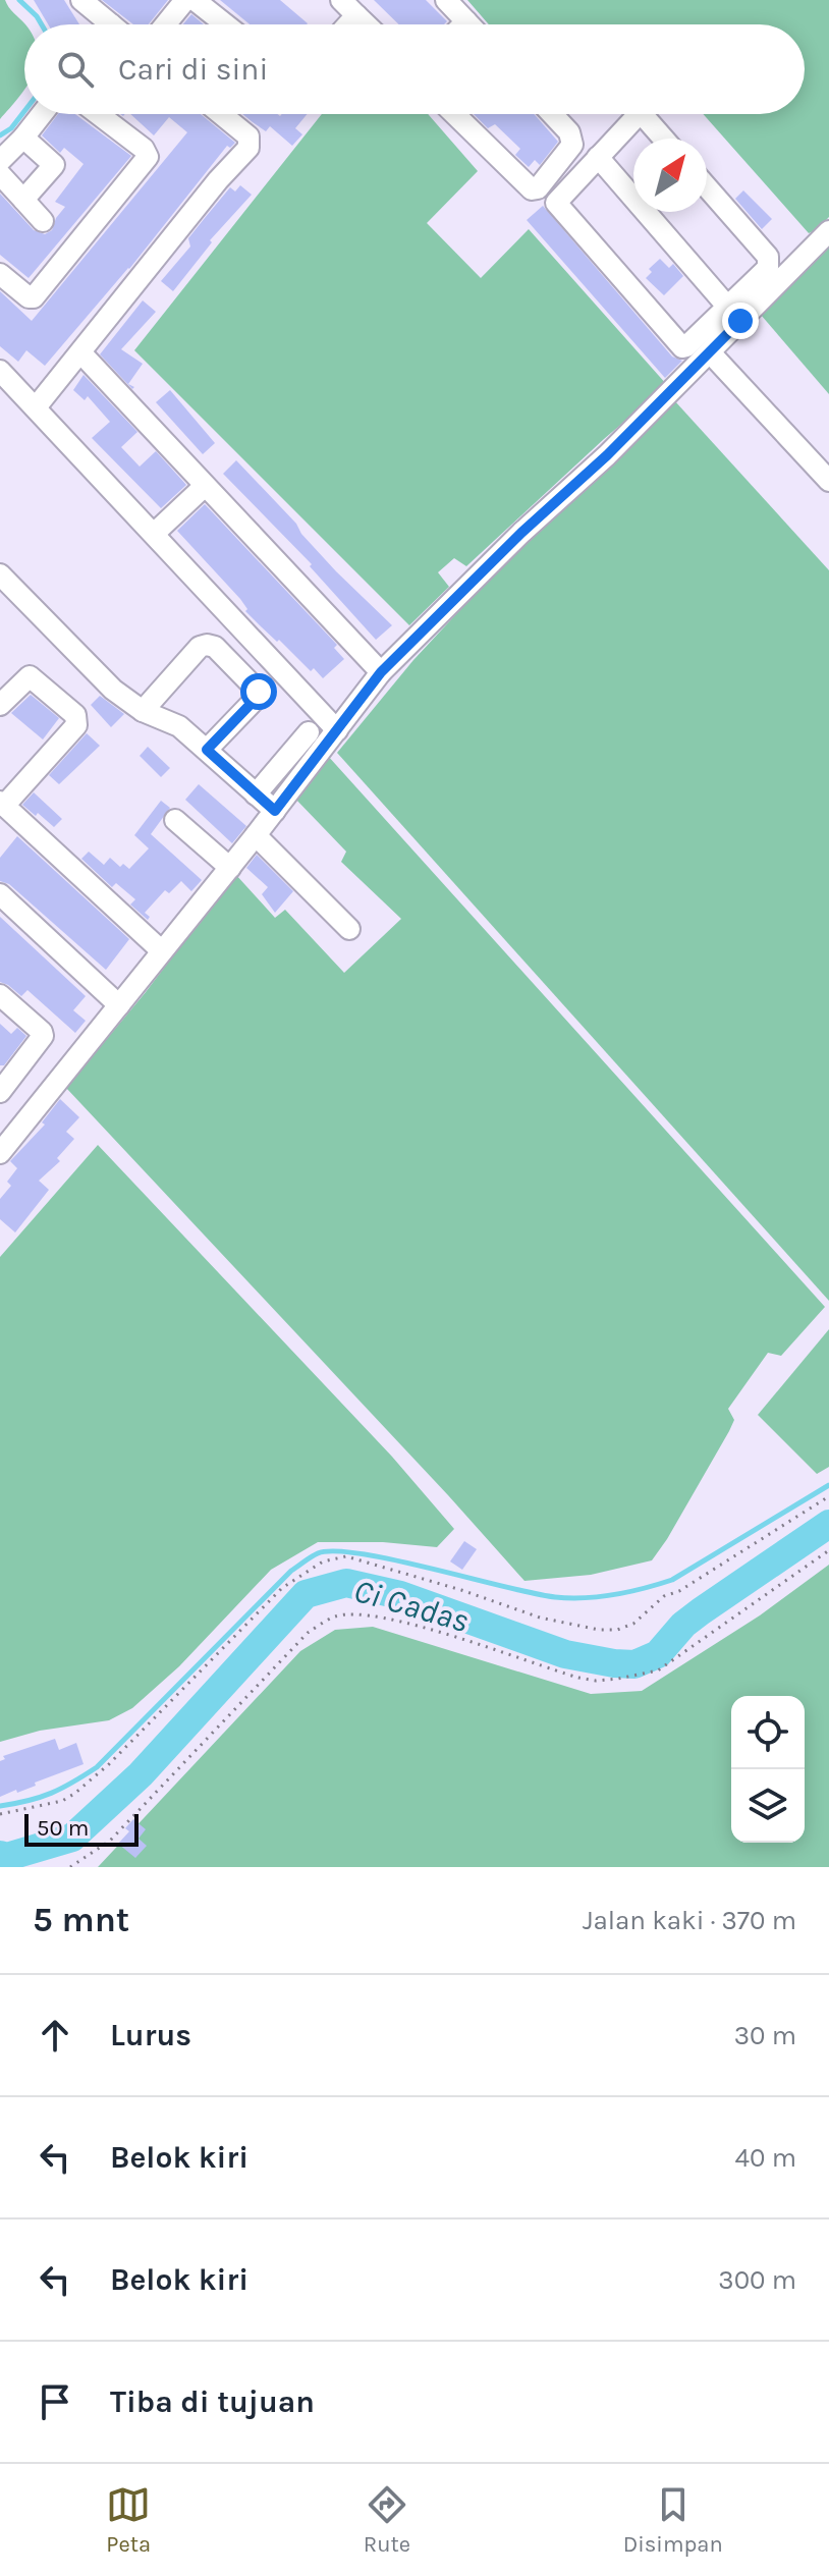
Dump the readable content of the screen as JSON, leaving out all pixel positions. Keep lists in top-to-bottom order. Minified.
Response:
{"water":["Ci Cadas"],"scale_bar":"50 m","north":"top right","page":{"search":"Cari di sini","scale":"50 m","heading":["5 mnt","Jalan kaki · 370 m"],"list":[["Lurus","30 m"],["Belok kiri","40 m"],["Belok kiri","300 m"],"Tiba di tujuan"],"nav":["Peta","Rute","Disimpan"]}}
